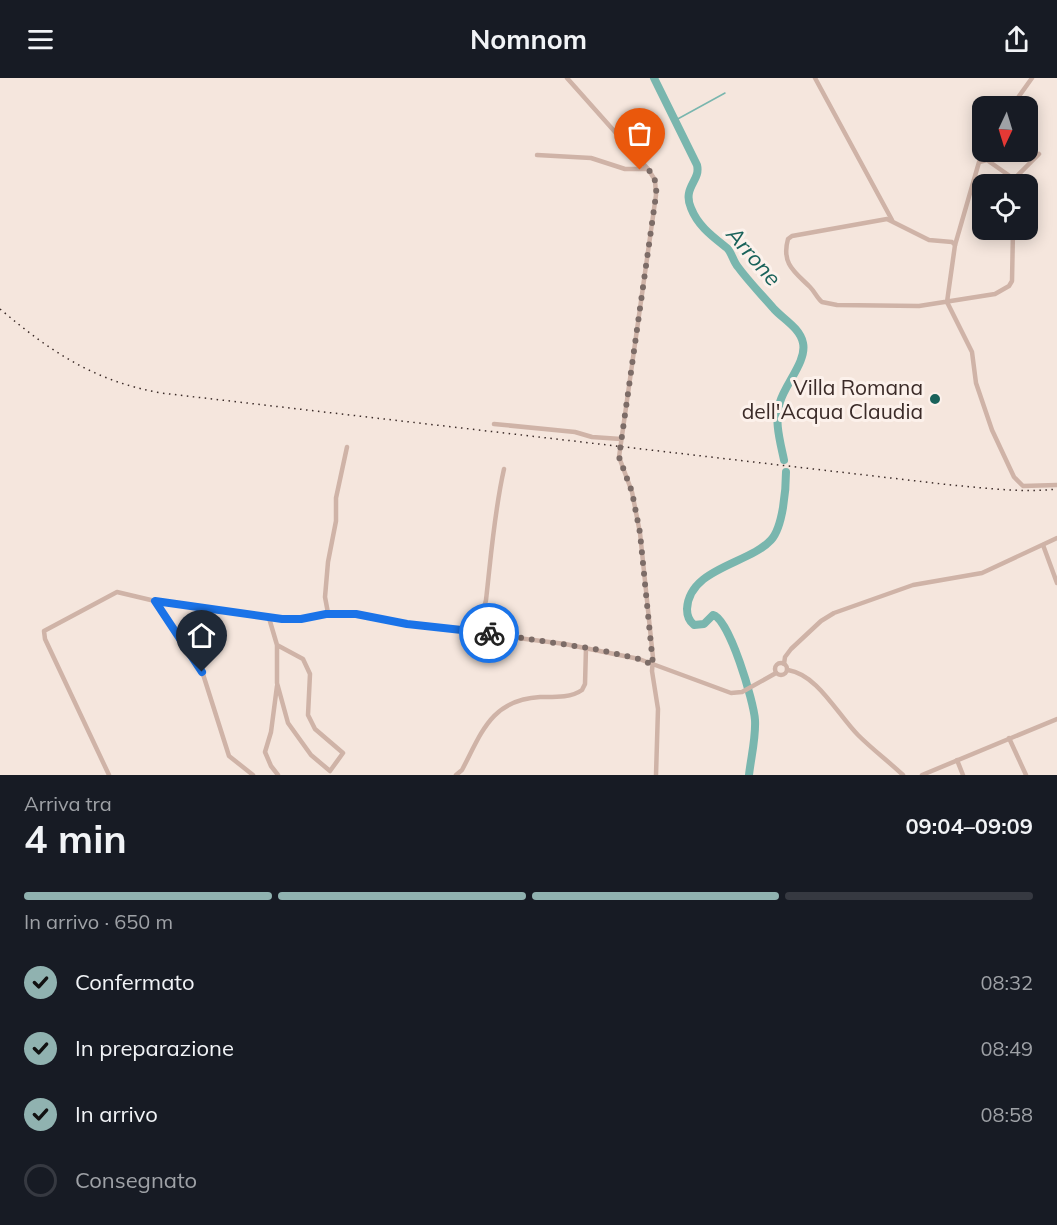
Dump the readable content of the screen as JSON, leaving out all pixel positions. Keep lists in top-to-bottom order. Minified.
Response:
{"water":["Arrone"],"places":["Villa Romana dell'Acqua Claudia"],"north":"bottom","page":{"header":"Nomnom","heading":["4 min","Arriva tra","09:04–09:09"],"bar":"In arrivo · 650 m","list":[["Confermato","08:32"],["In preparazione","08:49"],["In arrivo","08:58"],"Consegnato"]}}
